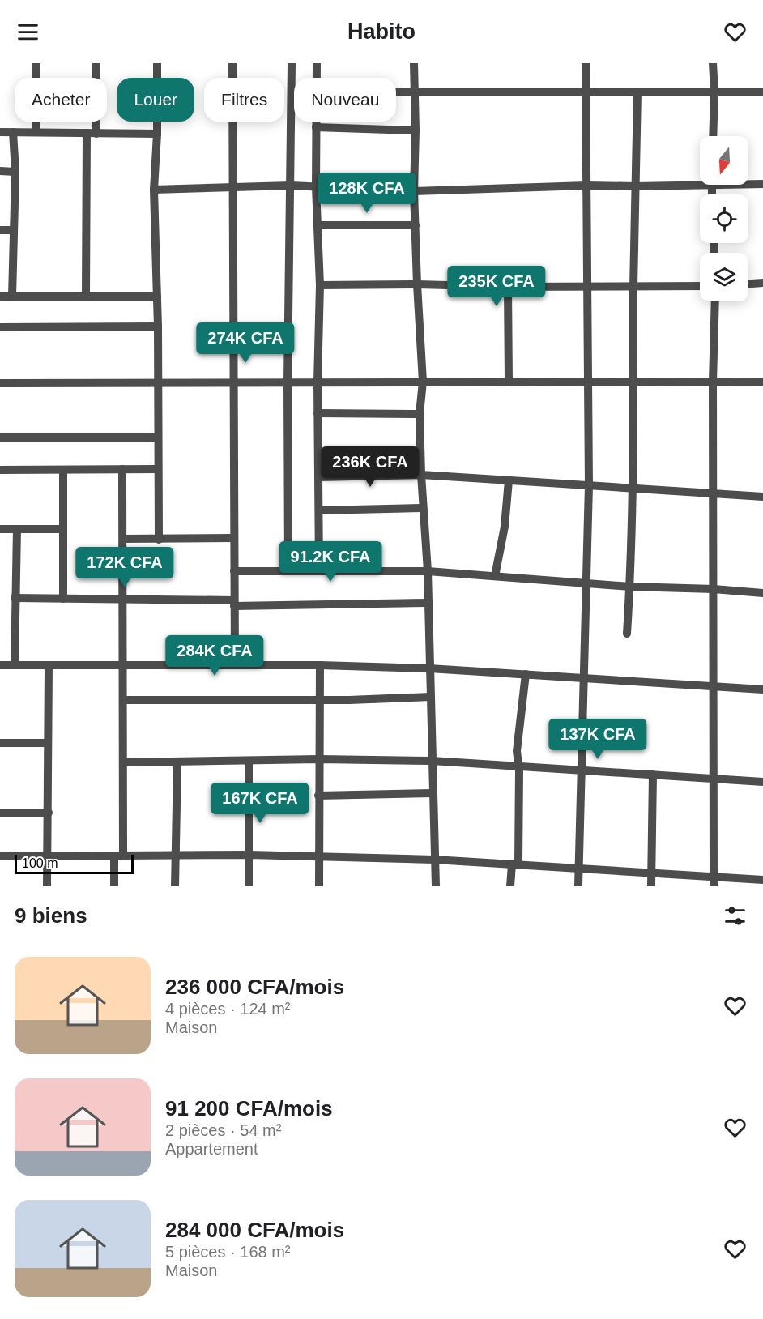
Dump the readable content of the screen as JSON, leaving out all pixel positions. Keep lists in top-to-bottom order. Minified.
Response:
{"scale_bar":"100 m","north":"bottom","page":{"header":"Habito","chip":["Acheter","Louer","Filtres","Nouveau"],"price":["128K CFA","235K CFA","274K CFA","236K CFA","91.2K CFA","172K CFA","284K CFA","137K CFA","167K CFA"],"scale":"100 m","heading":"9 biens","list":[{"name":"236 000 CFA/mois","note":"4 pièces · 124 m² · Maison"},{"name":"91 200 CFA/mois","note":"2 pièces · 54 m² · Appartement"},{"name":"284 000 CFA/mois","note":"5 pièces · 168 m² · Maison"}]}}
